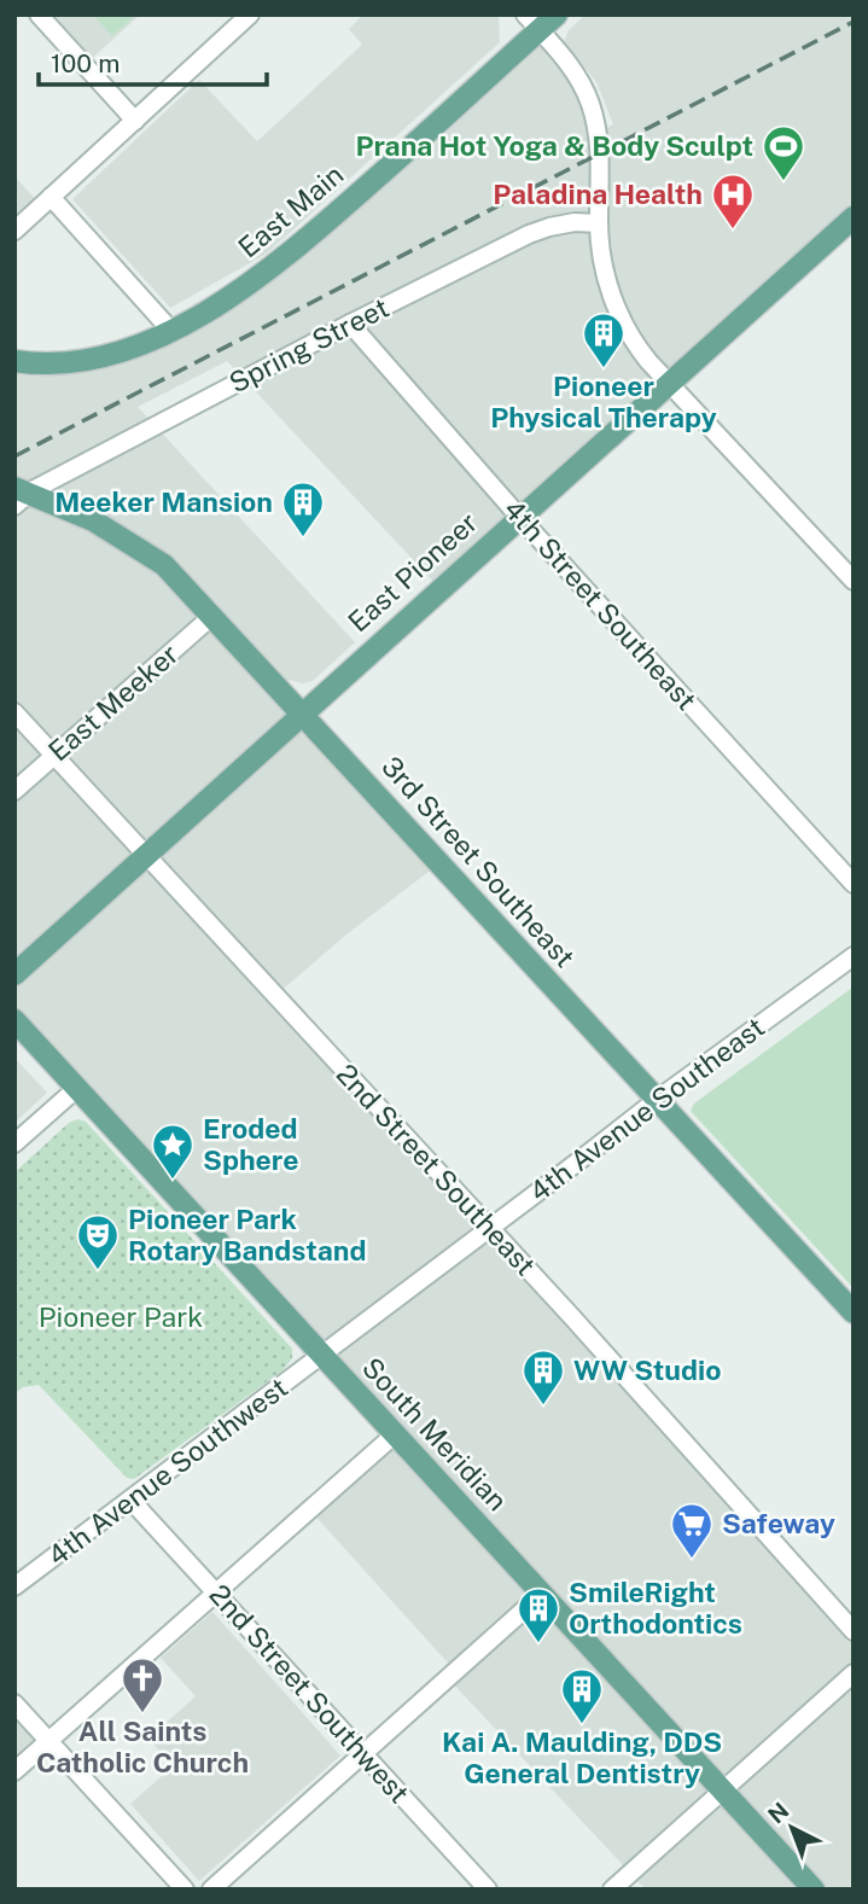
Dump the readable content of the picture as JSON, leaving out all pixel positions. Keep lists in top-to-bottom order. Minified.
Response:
{"streets":{"main road":["East Main","East Pioneer","3rd Street Southeast","South Meridian"],"street":["Spring Street","4th Street Southeast","East Meeker","4th Avenue Southeast","2nd Street Southeast","4th Avenue Southwest","2nd Street Southwest"]},"crossings":[["Spring Street","4th Street Southeast"],["Spring Street","3rd Street Southeast"],["East Pioneer","4th Street Southeast"],["East Pioneer","3rd Street Southeast"],["East Pioneer","2nd Street Southeast"],["East Meeker","3rd Street Southeast"],["East Meeker","2nd Street Southeast"],["3rd Street Southeast","4th Avenue Southeast"],["4th Avenue Southeast","2nd Street Southeast"],["4th Avenue Southeast","South Meridian"],["4th Avenue Southeast","4th Avenue Southwest"],["South Meridian","4th Avenue Southwest"],["4th Avenue Southwest","2nd Street Southwest"]],"parks":["Pioneer Park"],"places":{"sports":["Prana Hot Yoga & Body Sculpt"],"hospital":["Paladina Health"],"building":["Pioneer Physical Therapy","Meeker Mansion","WW Studio","SmileRight Orthodontics","Kai A. Maulding, DDS General Dentistry"],"place":["Eroded Sphere"],"theatre":["Pioneer Park Rotary Bandstand"],"supermarket":["Safeway"],"church":["All Saints Catholic Church"]},"scale_bar":"100 m","north":"top left"}
